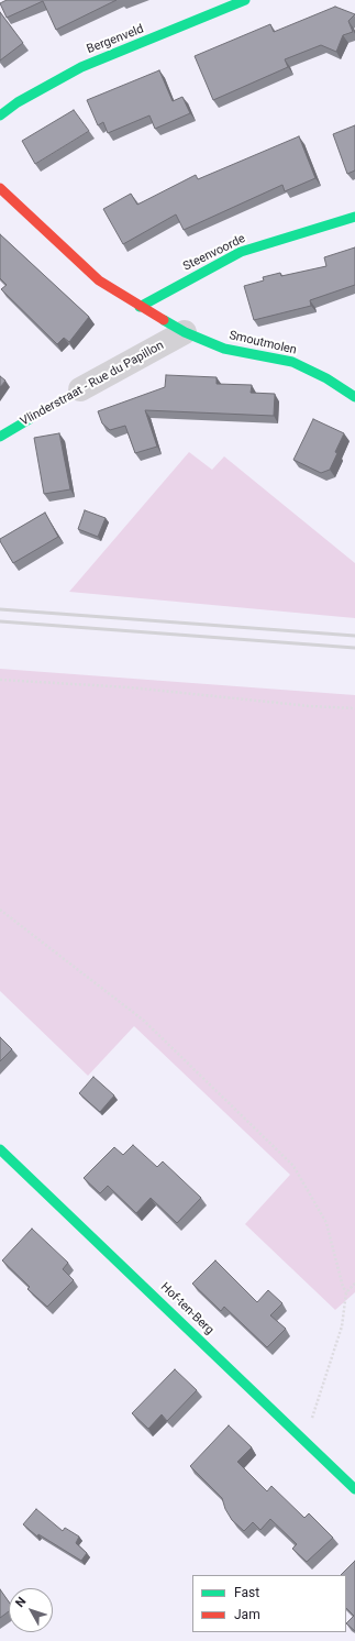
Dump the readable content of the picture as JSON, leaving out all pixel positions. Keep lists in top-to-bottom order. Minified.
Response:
{"streets":{"street":["Bergenveld","Steenvoorde","Smoutmolen","Vlinderstraat - Rue du Papillon","Hof-ten-Berg"]},"crossings":[["Smoutmolen","Vlinderstraat - Rue du Papillon"]],"legend":["Fast","Jam"],"north":"top left"}
